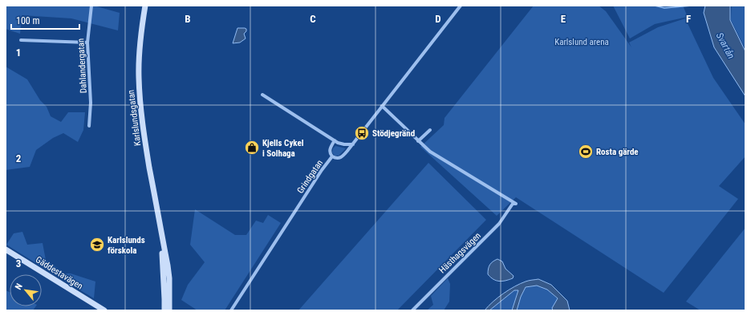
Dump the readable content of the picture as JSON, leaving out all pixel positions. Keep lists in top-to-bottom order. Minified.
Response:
{"streets":{"main road":["Karlslundsgatan","Gäddestavägen"],"street":["Dahlandergatan","Grindgatan","Hästhagsvägen"]},"water":["Svartån"],"parks":["Karlslund arena"],"places":{"bus stop":["Stödjegränd"],"shop":["Kjells Cykel i Solhaga"],"sports":["Rosta gärde"],"school or university":["Karlslunds förskola"]},"scale_bar":"100 m","north":"top left","grid":{"columns":["B","C","D","E","F"],"rows":["1","2","3"]}}
